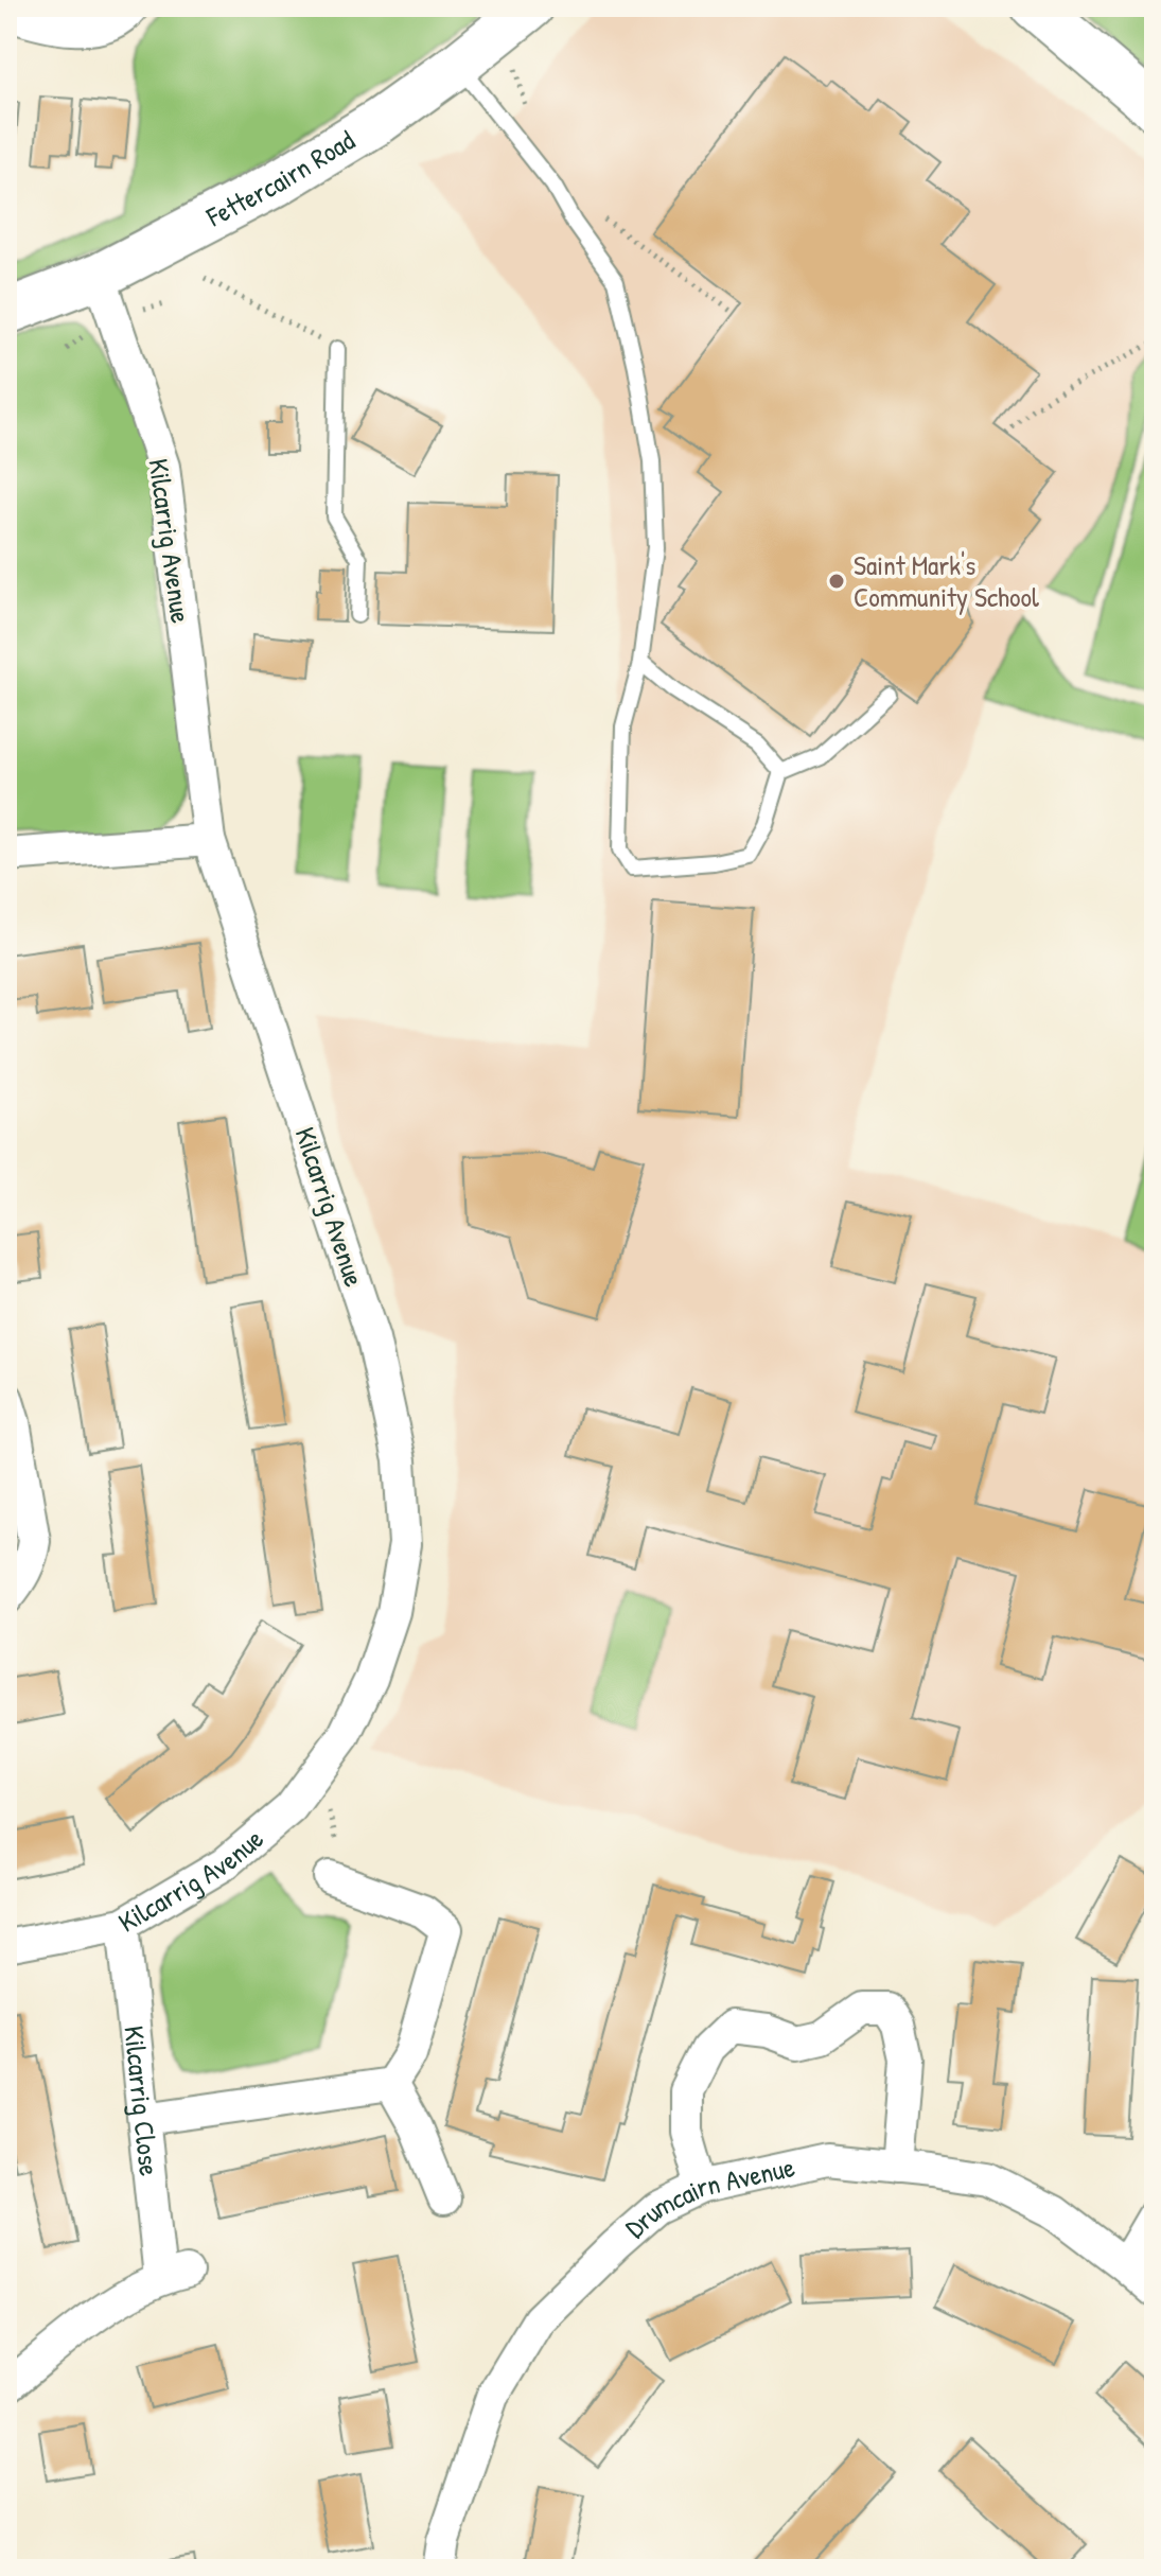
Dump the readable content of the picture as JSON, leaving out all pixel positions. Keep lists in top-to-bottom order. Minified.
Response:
{"streets":{"street":["Fettercairn Road","Kilcarrig Avenue","Kilcarrig Close","Drumcairn Avenue"]},"crossings":[["Fettercairn Road","Kilcarrig Avenue"],["Kilcarrig Avenue","Kilcarrig Close"]],"places":["Saint Mark's Community School"]}
